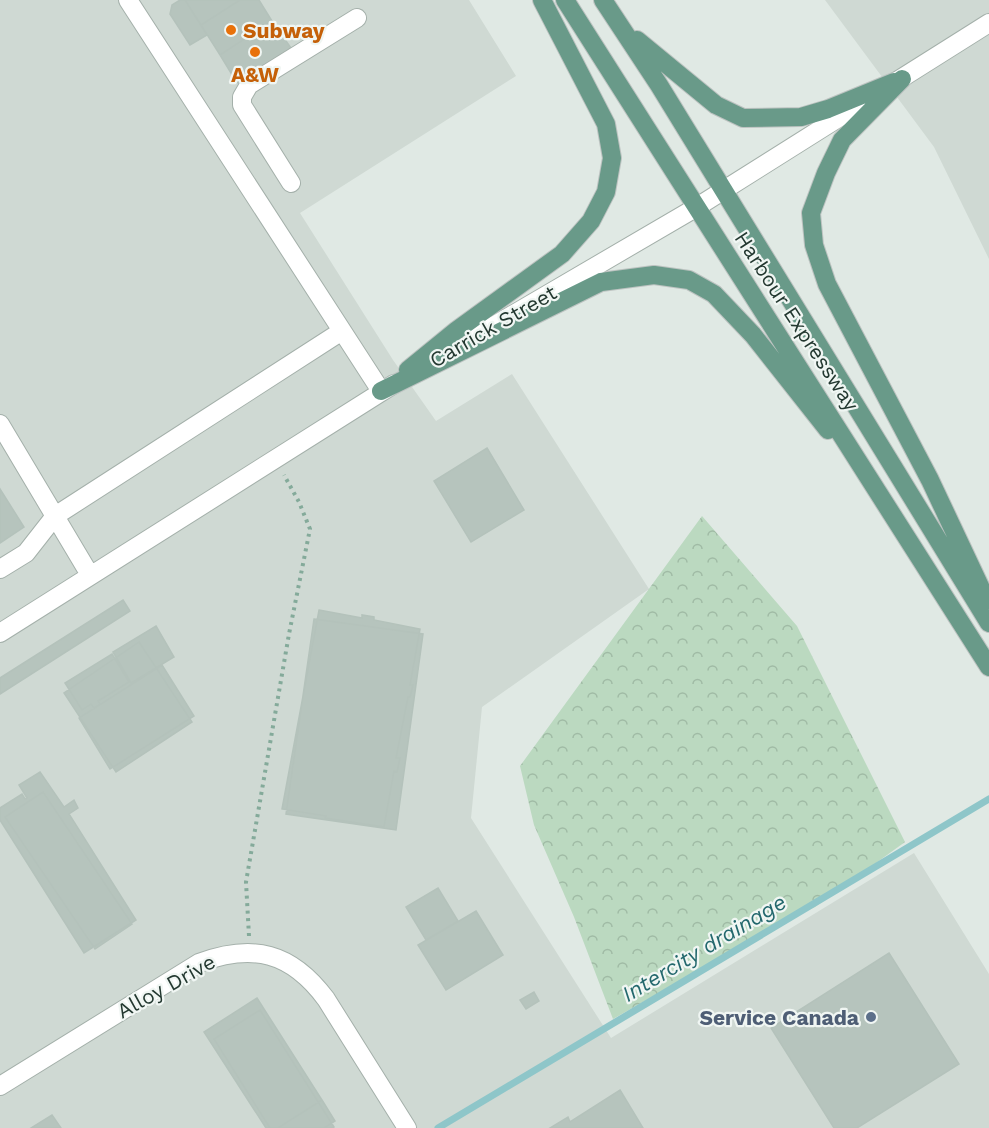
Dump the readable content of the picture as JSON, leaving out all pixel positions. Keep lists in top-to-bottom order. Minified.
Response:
{"streets":{"main road":["Harbour Expressway"],"street":["Carrick Street","Alloy Drive"]},"crossings":[["Harbour Expressway","Carrick Street"]],"water":["Intercity drainage"],"places":["Subway","A&W","Service Canada"]}
